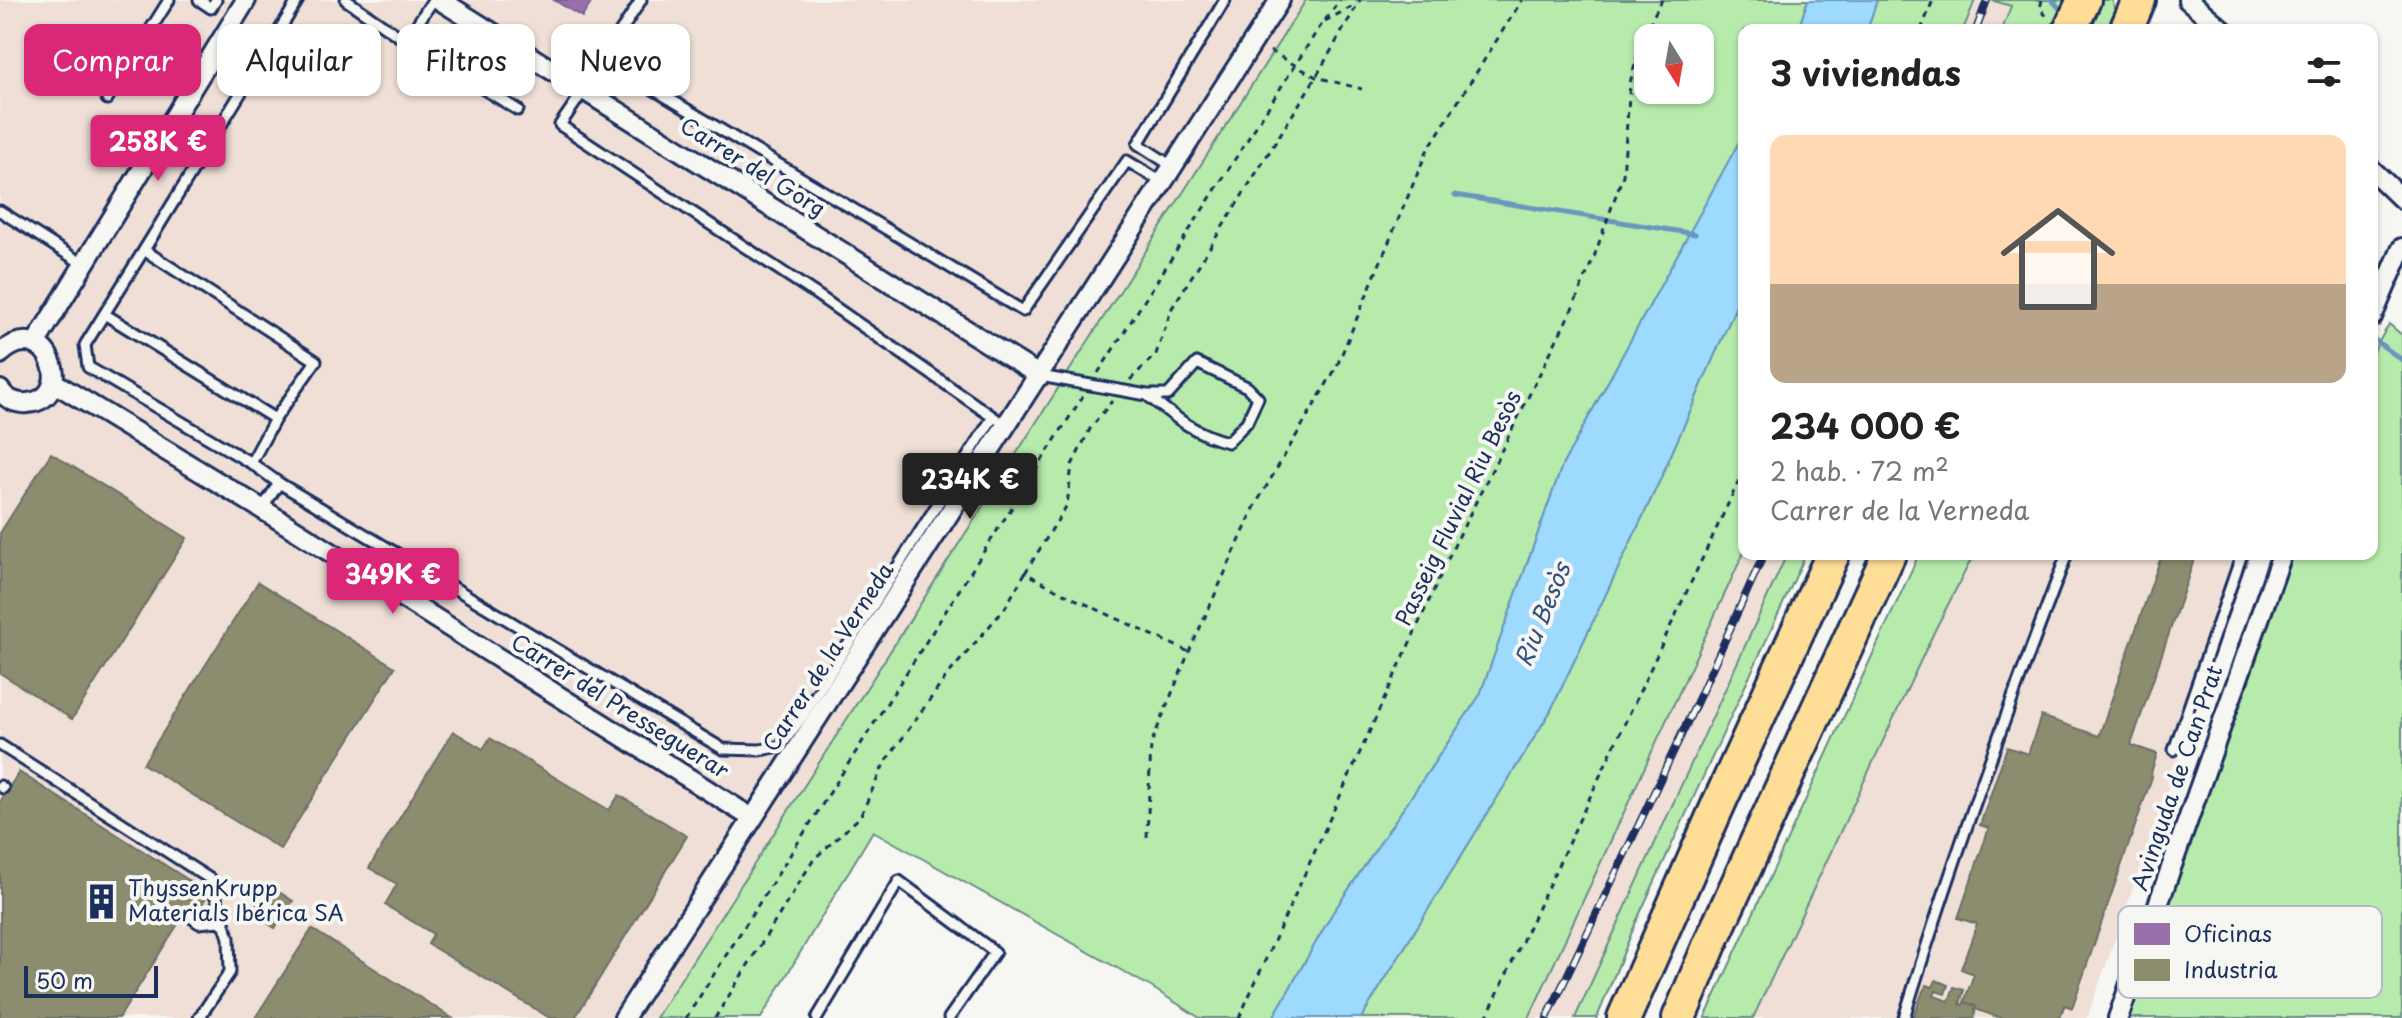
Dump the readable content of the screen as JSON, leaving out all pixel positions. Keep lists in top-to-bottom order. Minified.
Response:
{"streets":{"street":["Carrer del Gorg","Carrer de la Verneda","Carrer del Presseguerar","Avinguda de Can Prat"],"path":["Passeig Fluvial Riu Besòs"]},"crossings":[["Carrer del Gorg","Carrer de la Verneda"],["Carrer de la Verneda","Carrer del Presseguerar"]],"water":["Riu Besòs"],"places":{"building":["ThyssenKrupp Materials Ibérica SA"]},"legend":["Oficinas","Industria"],"scale_bar":"50 m","north":"bottom","page":{"chip":["Comprar","Alquilar","Filtros","Nuevo"],"heading":"3 viviendas","price":["258K €","234K €","349K €"],"list":[{"name":"234 000 €","note":"2 hab. · 72 m² · Carrer de la Verneda"}],"scale":"50 m"}}
